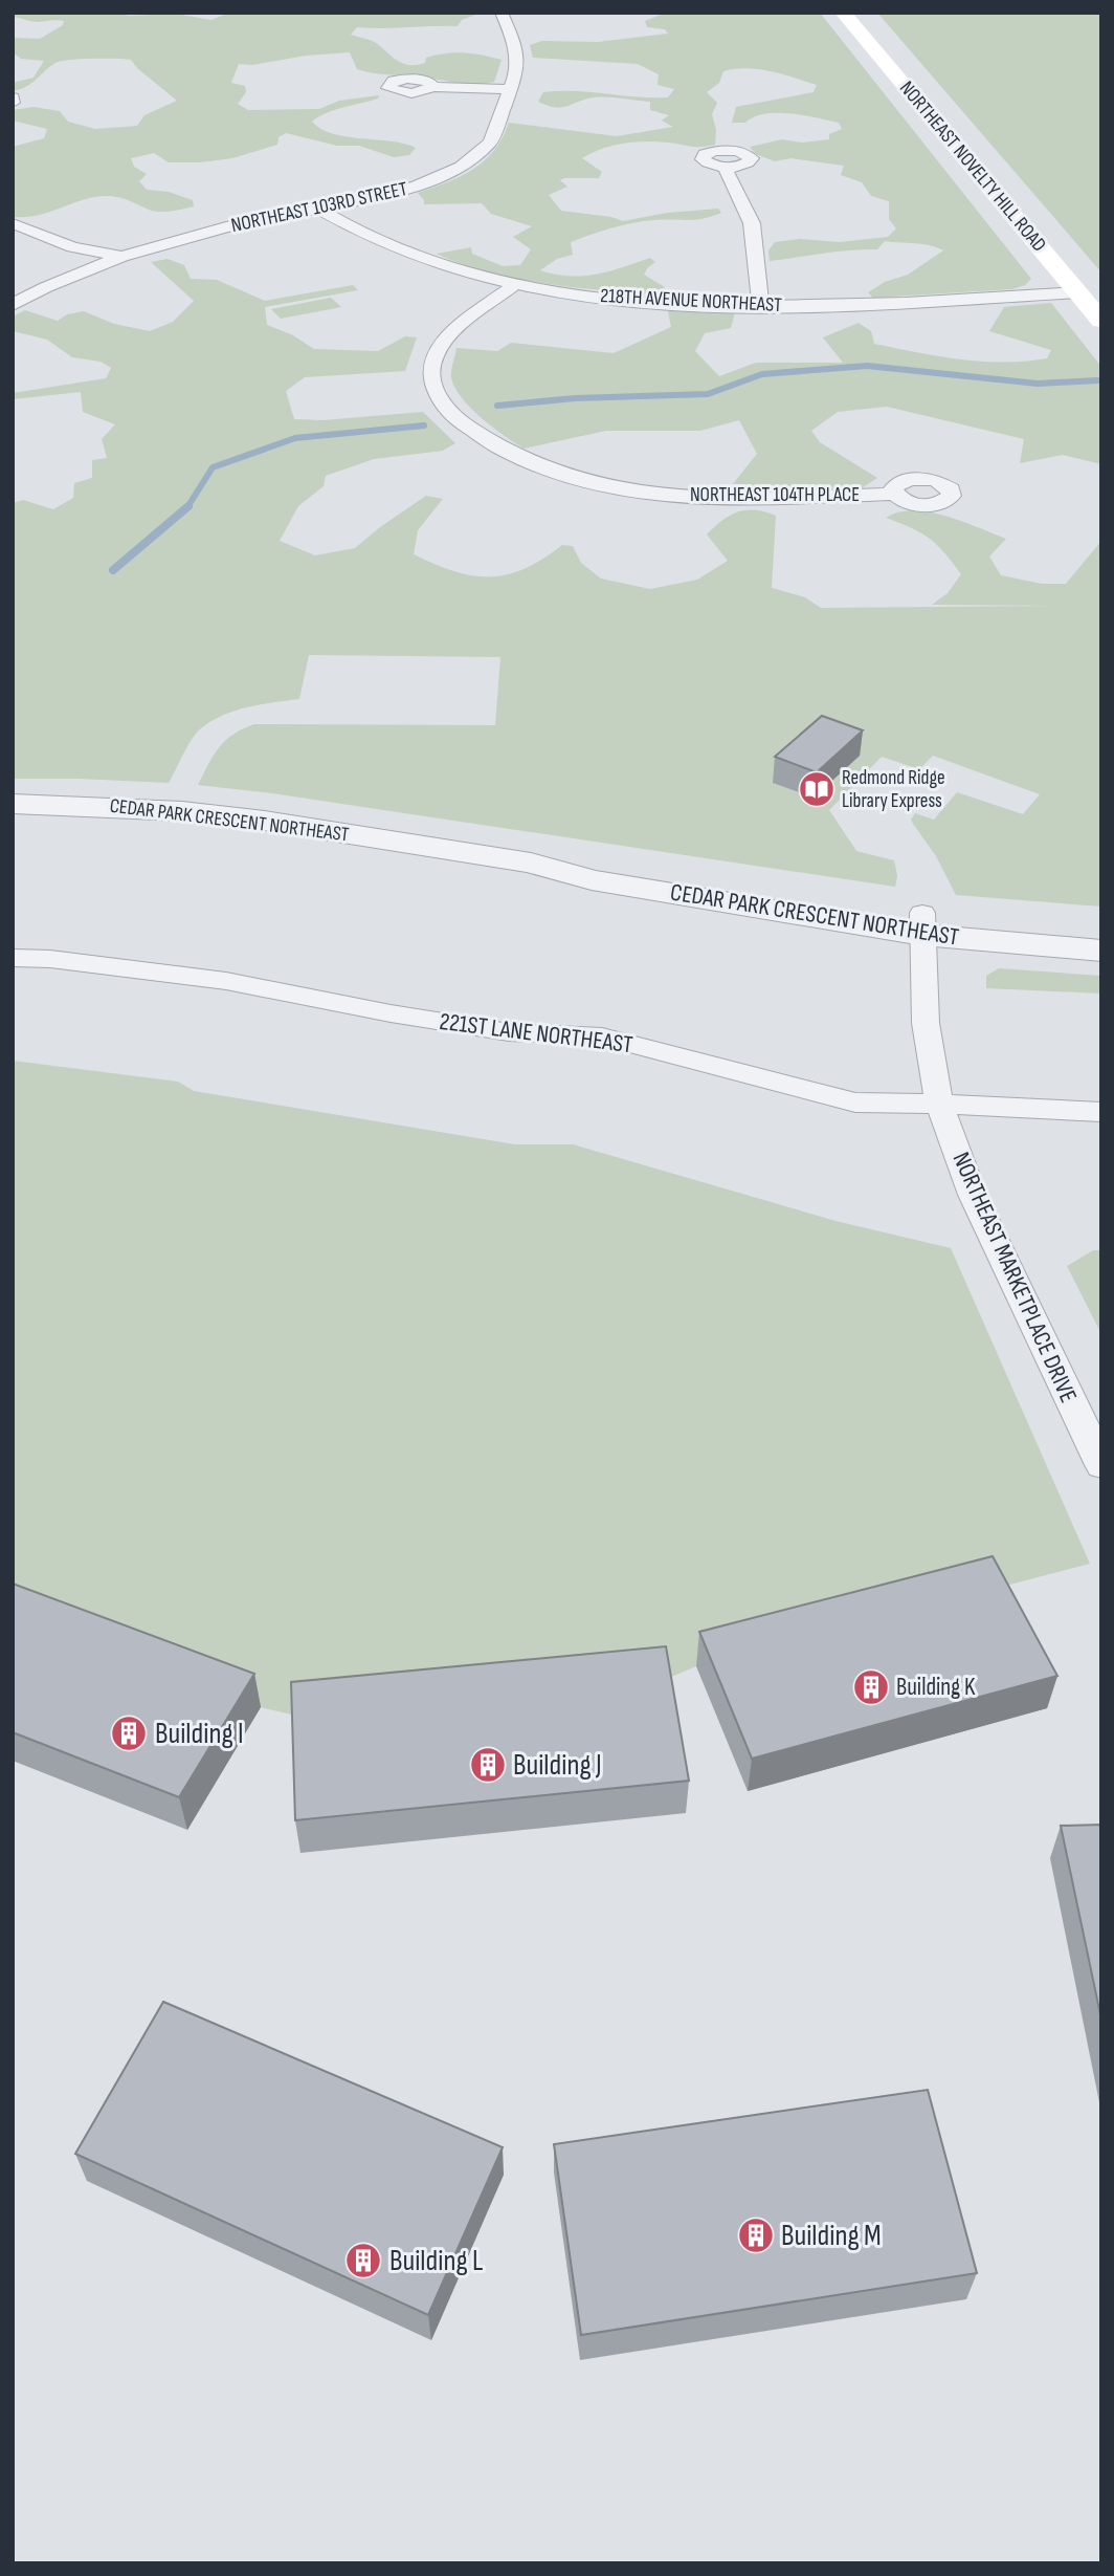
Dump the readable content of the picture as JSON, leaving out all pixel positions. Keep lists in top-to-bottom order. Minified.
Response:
{"streets":{"main road":["NORTHEAST NOVELTY HILL ROAD"],"street":["NORTHEAST 103RD STREET","218TH AVENUE NORTHEAST","NORTHEAST 104TH PLACE","CEDAR PARK CRESCENT NORTHEAST","221ST LANE NORTHEAST","NORTHEAST MARKETPLACE DRIVE"]},"crossings":[["NORTHEAST NOVELTY HILL ROAD","218TH AVENUE NORTHEAST"],["NORTHEAST 103RD STREET","218TH AVENUE NORTHEAST"],["218TH AVENUE NORTHEAST","NORTHEAST 104TH PLACE"],["CEDAR PARK CRESCENT NORTHEAST","NORTHEAST MARKETPLACE DRIVE"],["221ST LANE NORTHEAST","NORTHEAST MARKETPLACE DRIVE"]],"places":{"library":["Redmond Ridge Library Express"],"building":["Building K","Building I","Building J","Building M","Building L"]}}
